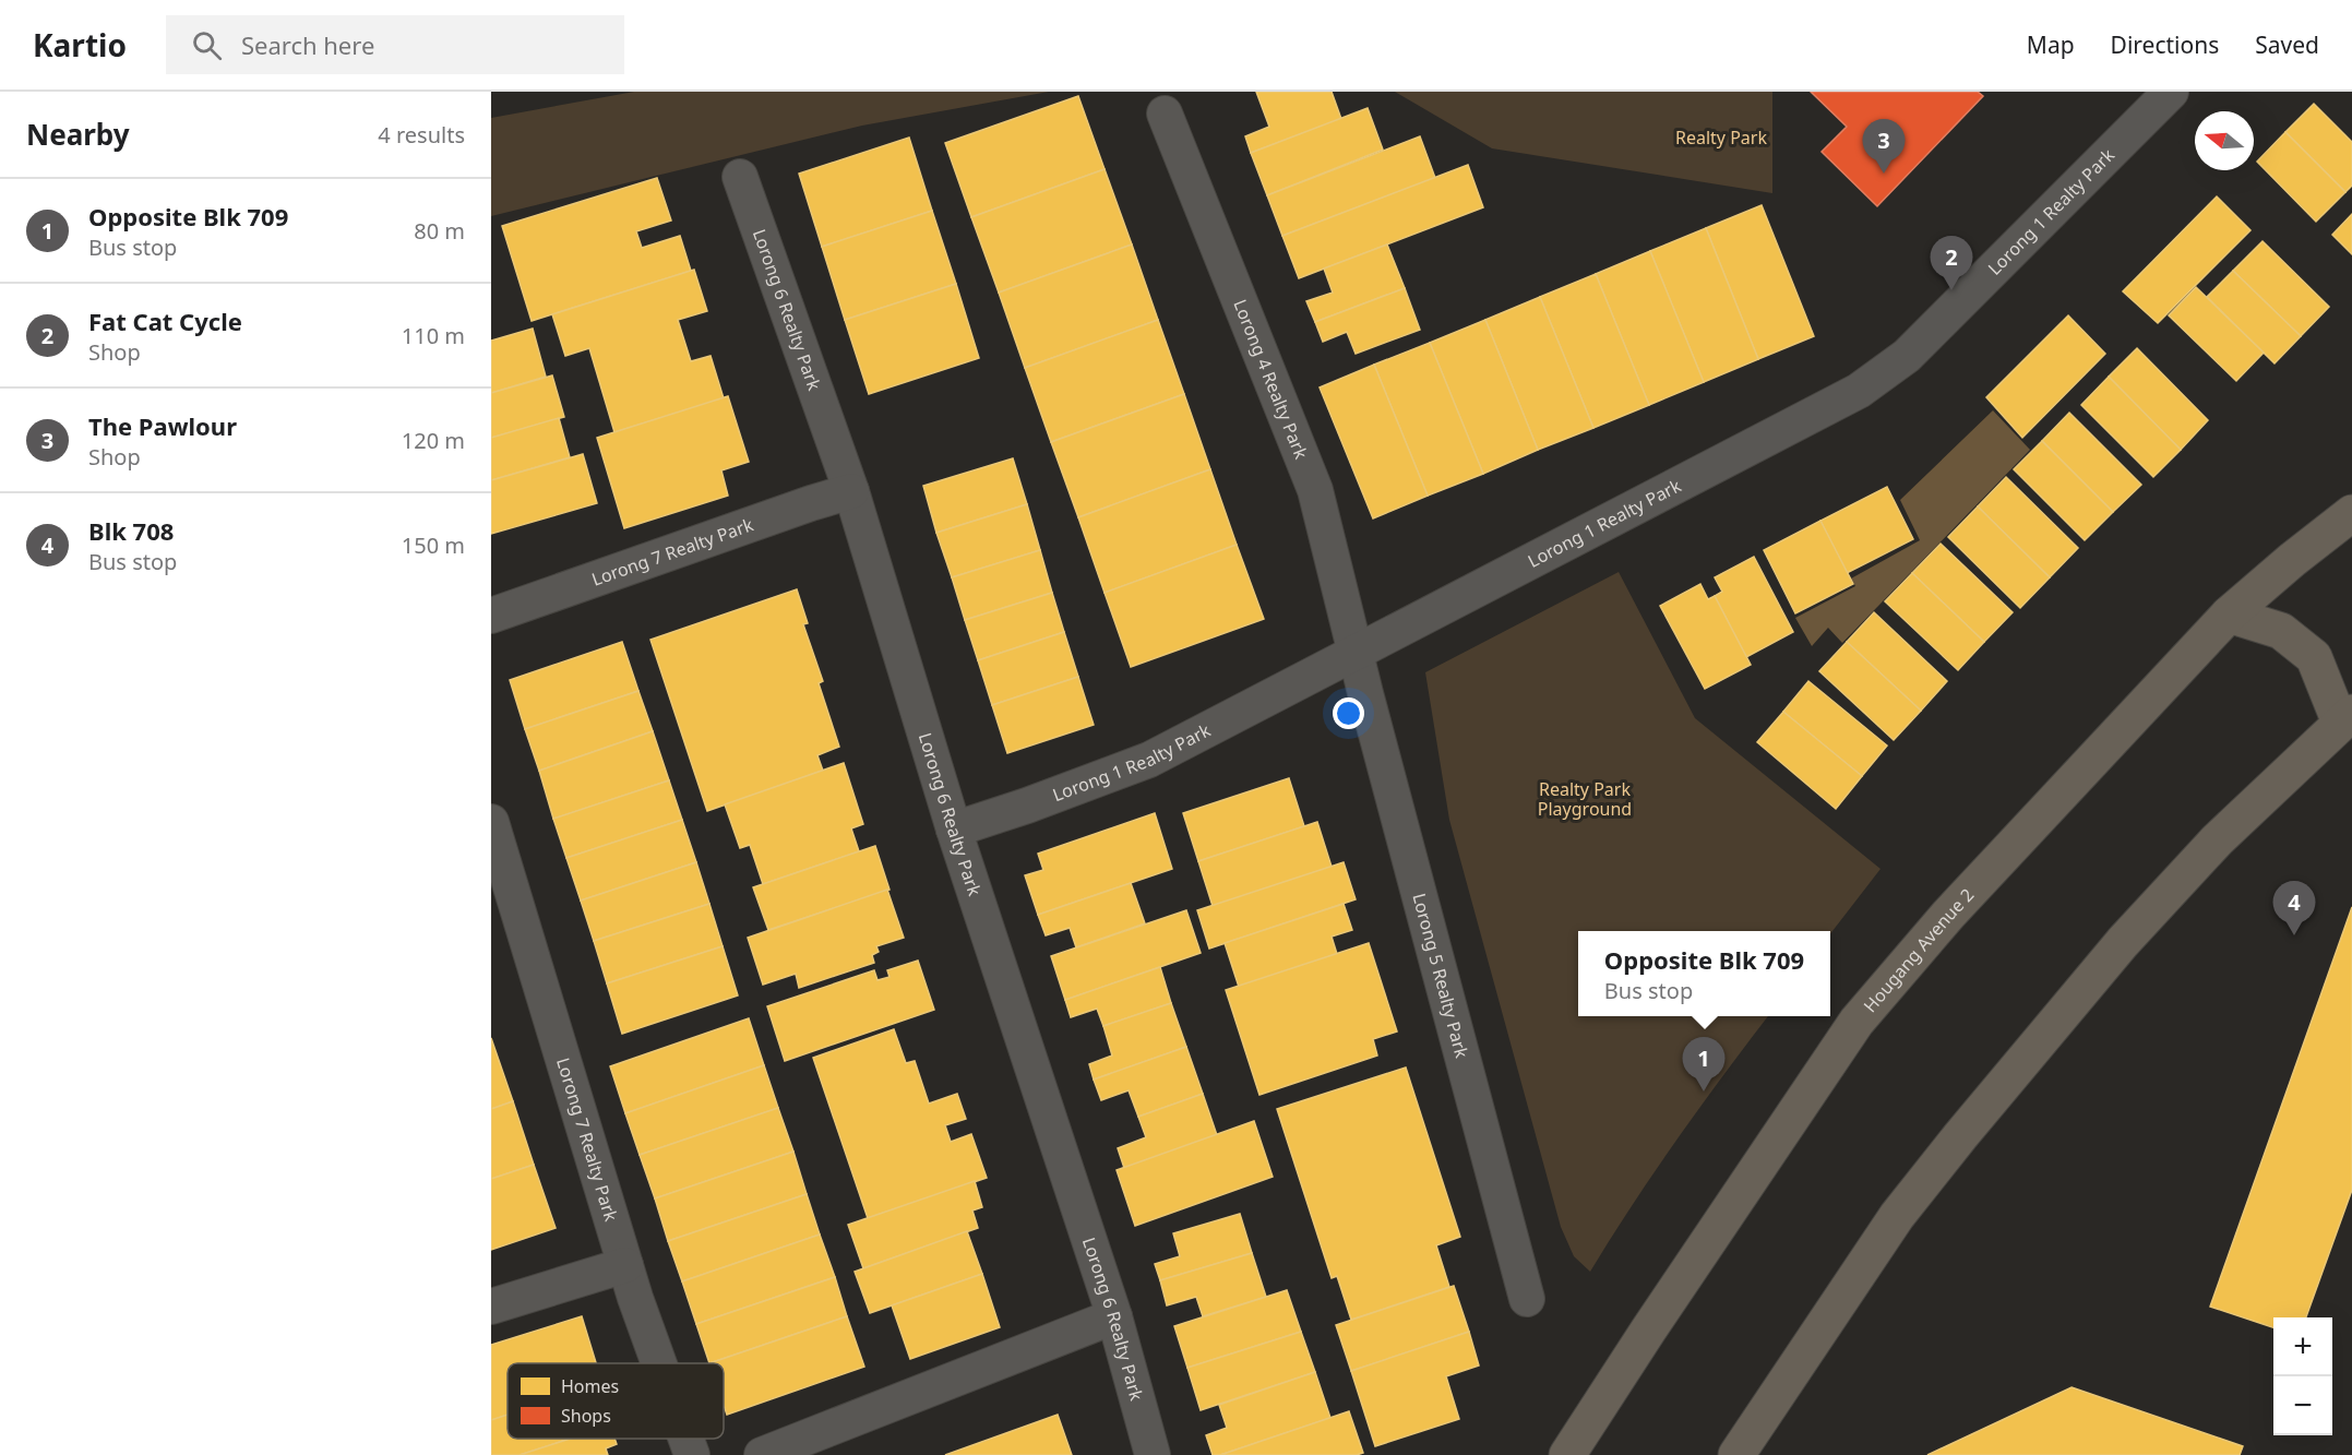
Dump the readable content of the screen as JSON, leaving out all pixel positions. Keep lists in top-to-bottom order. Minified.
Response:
{"streets":{"highway":["Hougang Avenue 2"],"street":["Lorong 1 Realty Park","Lorong 6 Realty Park","Lorong 4 Realty Park","Lorong 7 Realty Park","Lorong 5 Realty Park"]},"crossings":[["Lorong 1 Realty Park","Lorong 6 Realty Park"],["Lorong 1 Realty Park","Lorong 4 Realty Park"],["Lorong 1 Realty Park","Lorong 5 Realty Park"],["Lorong 6 Realty Park","Lorong 7 Realty Park"],["Lorong 4 Realty Park","Lorong 5 Realty Park"]],"parks":["Realty Park","Realty Park Playground"],"legend":["Homes","Shops"],"north":"left","page":{"header":"Kartio","search":"Search here","nav":["Map","Directions","Saved"],"heading":["Nearby","4 results"],"pins":["3","2","4","1"],"list":[{"mark":"1","name":"Opposite Blk 709","note":"Bus stop","value":"80 m"},{"mark":"2","name":"Fat Cat Cycle","note":"Shop","value":"110 m"},{"mark":"3","name":"The Pawlour","note":"Shop","value":"120 m"},{"mark":"4","name":"Blk 708","note":"Bus stop","value":"150 m"}],"popup":["Opposite Blk 709","Bus stop"],"map_buttons":["+","−"]}}
